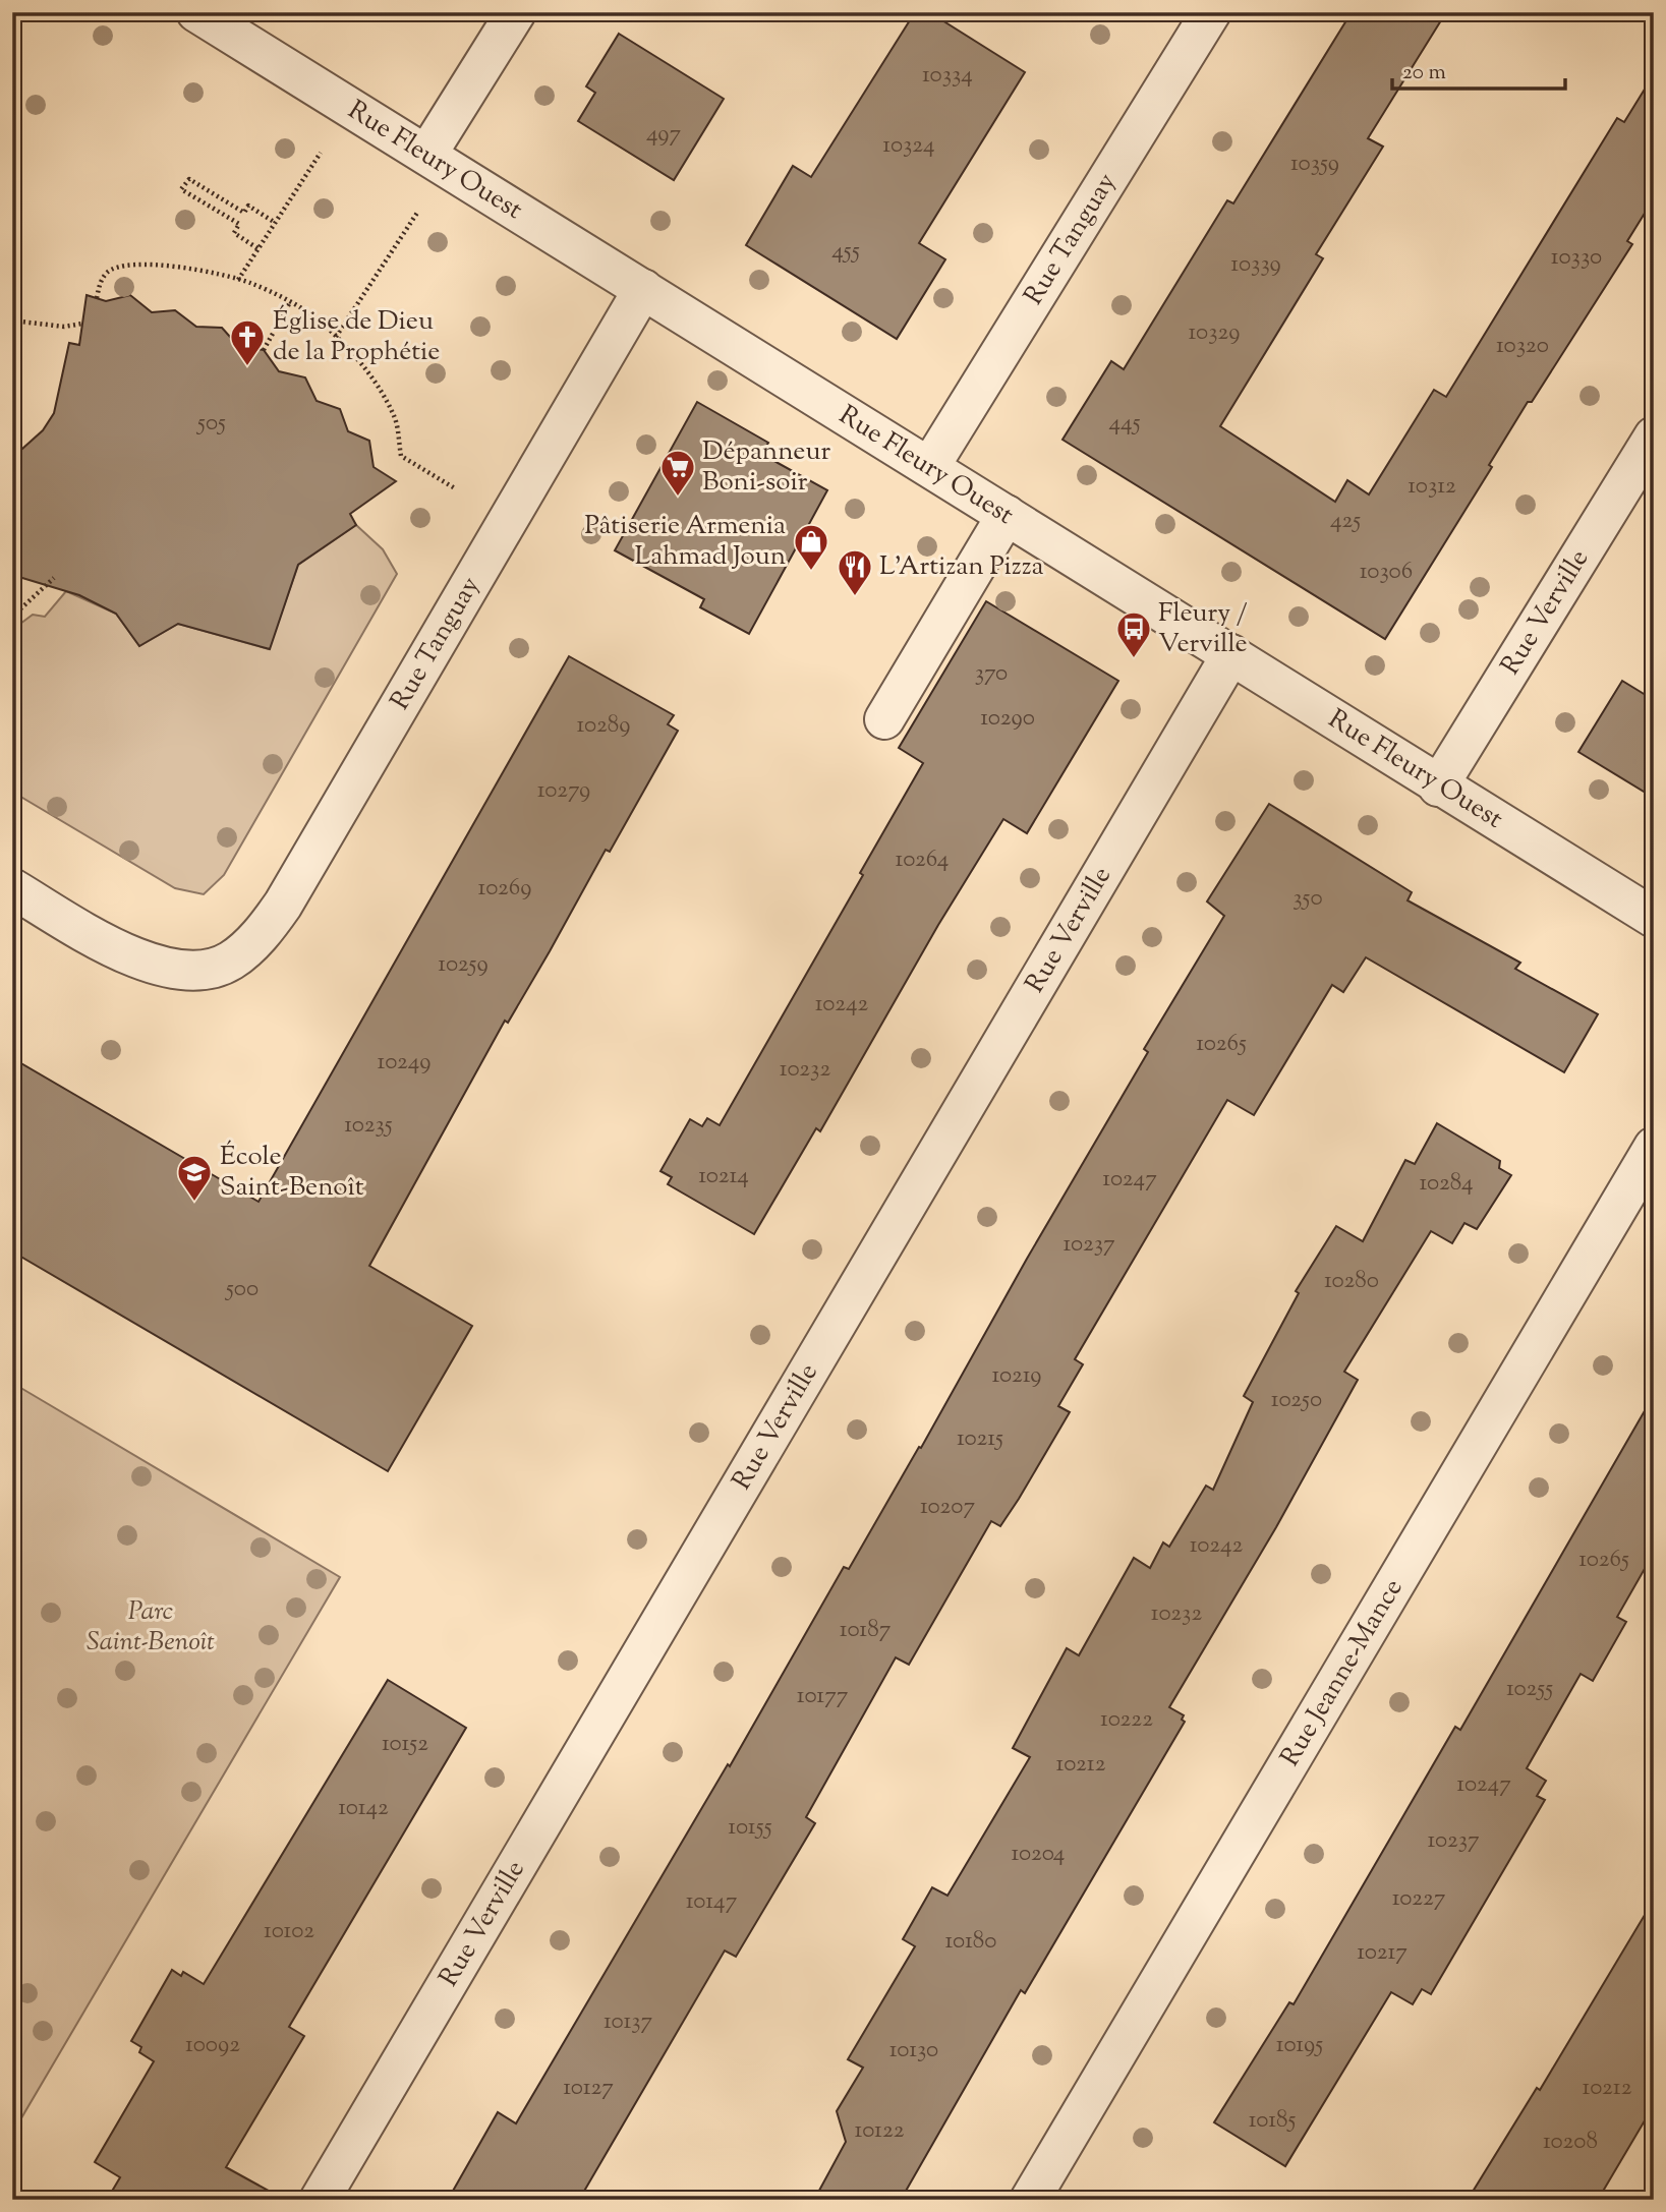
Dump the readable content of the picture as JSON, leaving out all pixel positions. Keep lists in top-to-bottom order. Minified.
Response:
{"streets":{"street":["Rue Fleury Ouest","Rue Tanguay","Rue Verville","Rue Jeanne-Mance"]},"crossings":[["Rue Fleury Ouest","Rue Tanguay"],["Rue Fleury Ouest","Rue Verville"]],"parks":["Parc Saint-Benoît"],"places":{"church":["Église de Dieu de la Prophétie"],"supermarket":["Dépanneur Boni-soir"],"shop":["Pâtiserie Armenia Lahmad Joun"],"restaurant":["L'Artizan Pizza"],"bus stop":["Fleury / Verville"],"school or university":["École Saint-Benoît"]},"house_numbers":["10334","497","10324","10359","455","10330","10339","10329","10320","505","445","10312","425","10306","370","10290","10289","10279","10264","10269","350","10259","10242","10265","10249","10232","10235","10214","10247","10284","10237","10280","500","10219","10250","10215","10207","10242","10265","10232","10187","10255","10177","10222","10152","10212","10247","10142","10155","10237","10204","10227","10147","10102","10180","10217","10137","10092","10195","10130","10127","10212","10185","10122","10208"],"scale_bar":"20 m"}
